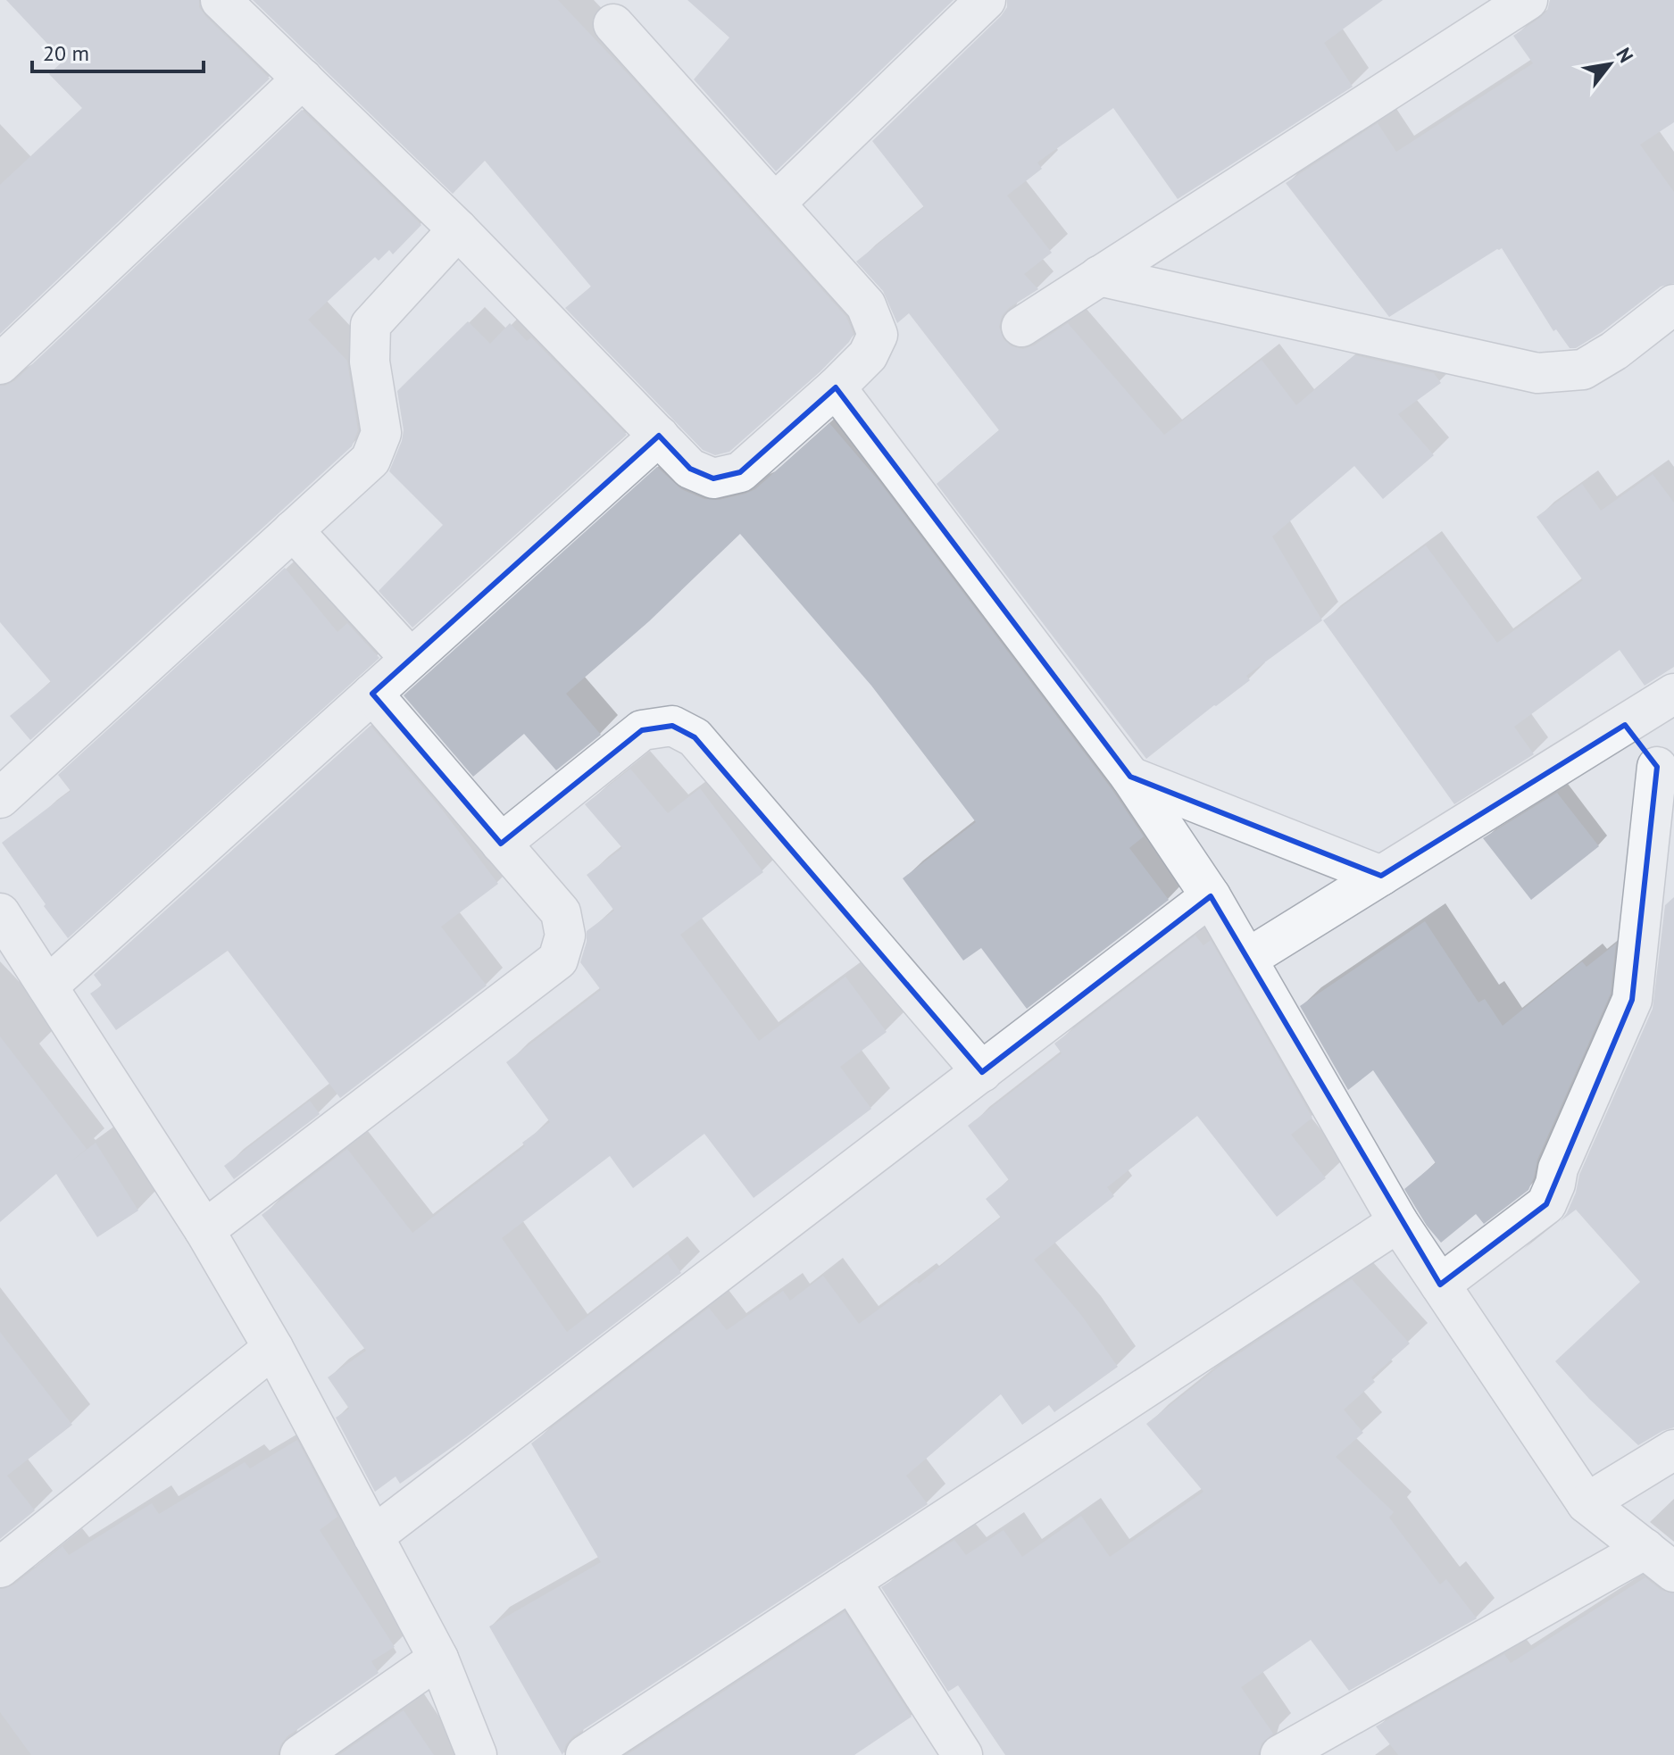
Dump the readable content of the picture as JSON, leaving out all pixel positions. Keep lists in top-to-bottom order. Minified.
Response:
{"scale_bar":"20 m","north":"top right"}
